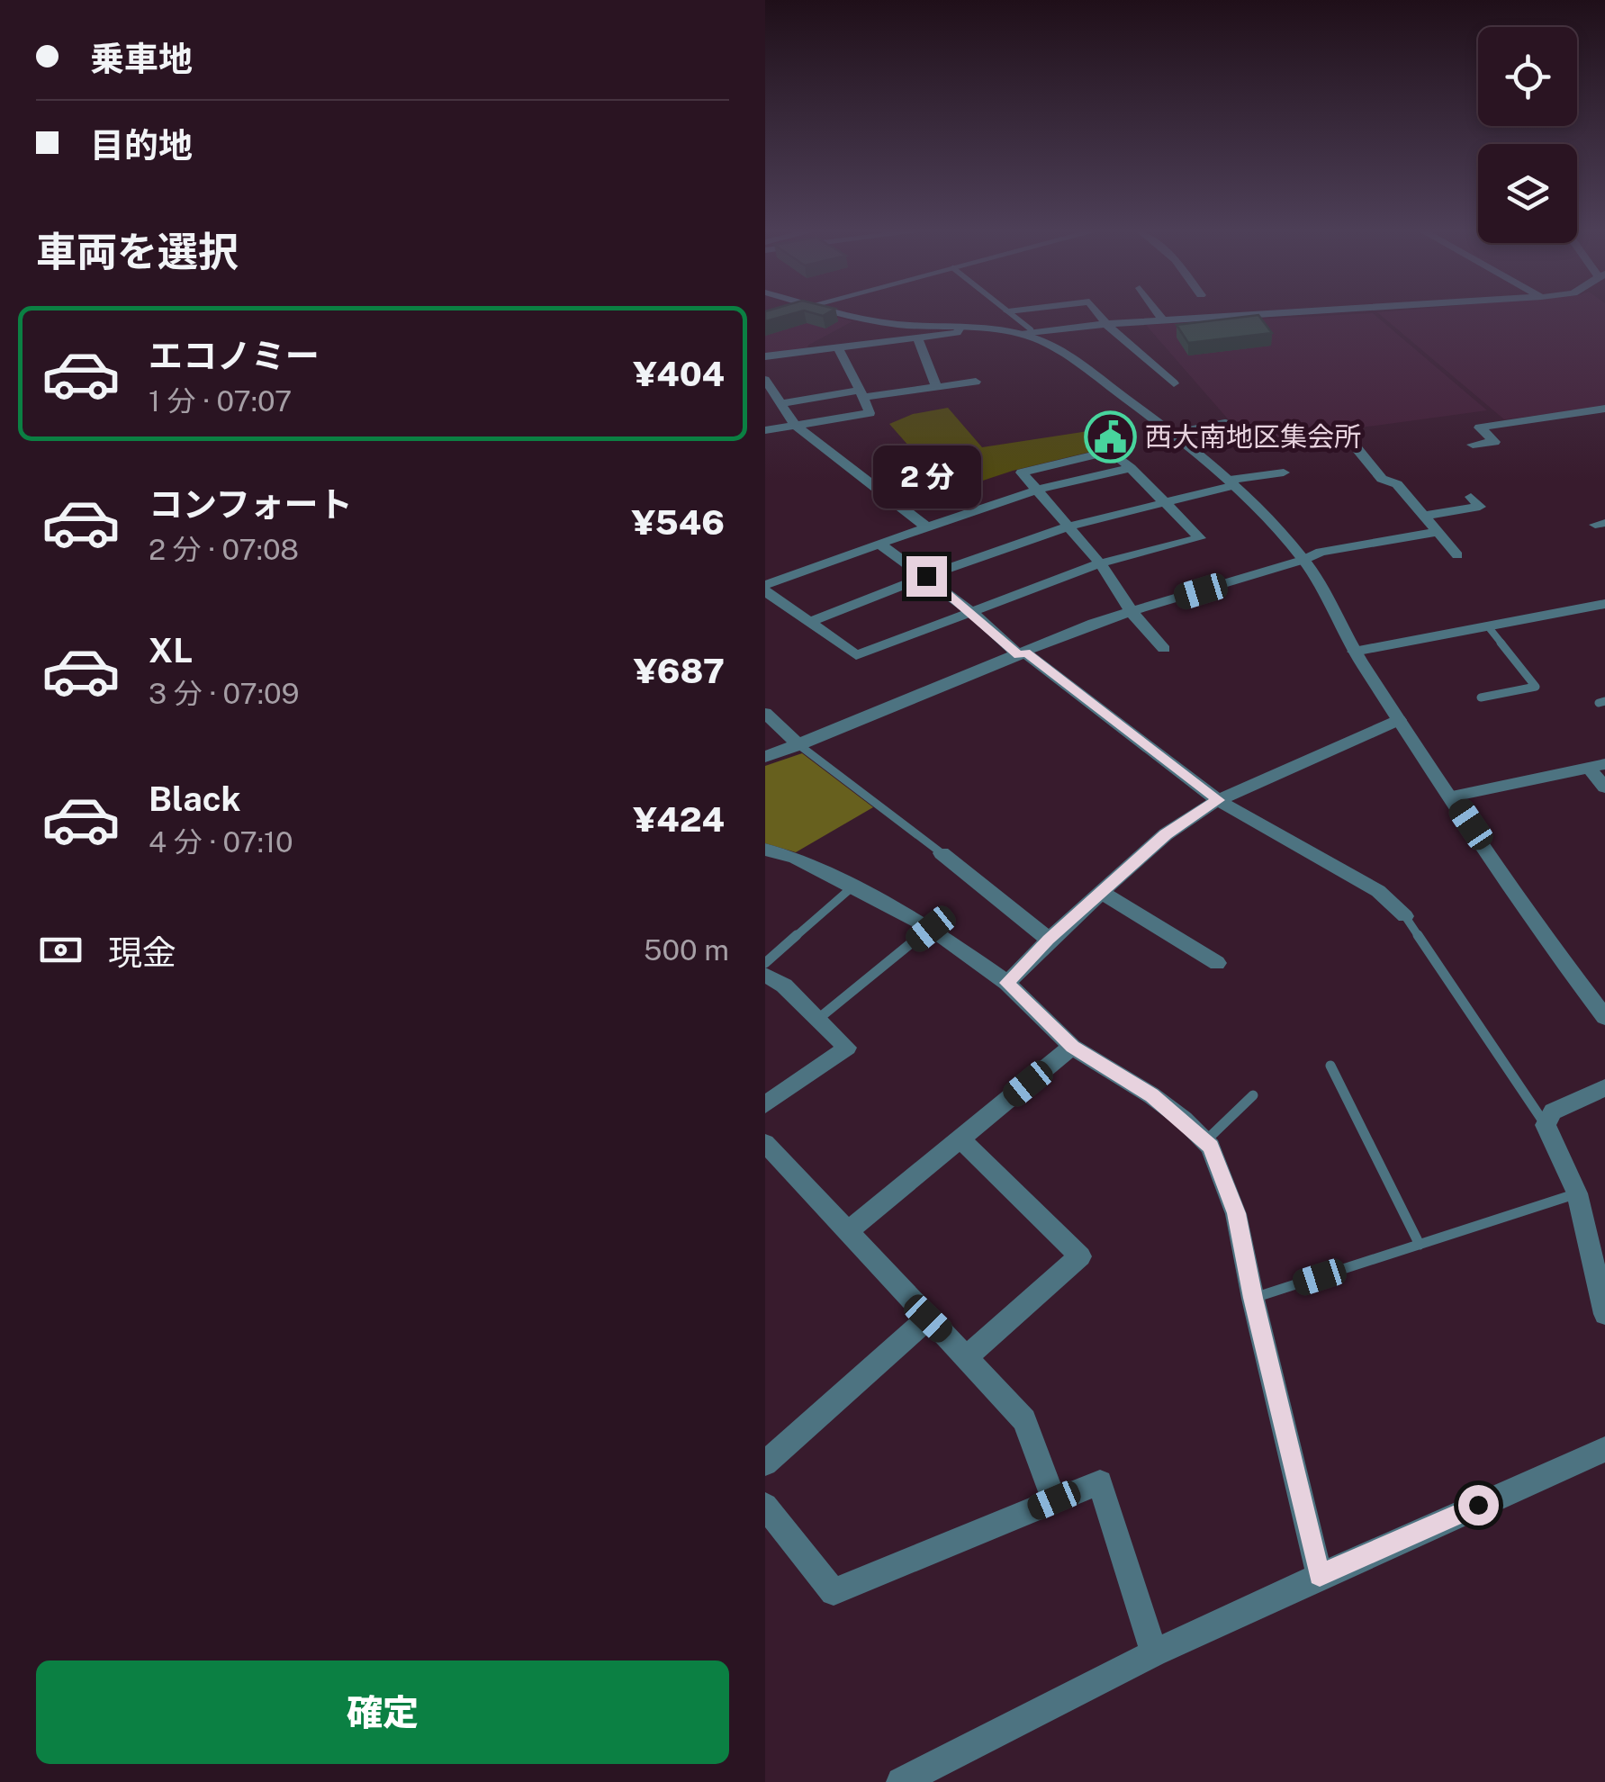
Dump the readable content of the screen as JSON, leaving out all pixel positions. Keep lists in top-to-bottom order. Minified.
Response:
{"places":{"public building":["西大南地区集会所"]},"page":{"banner":["乗車地","目的地"],"heading":"車両を選択","list":[{"name":"エコノミー","note":"1 分 · 07:07","value":"¥404"},{"name":"コンフォート","note":"2 分 · 07:08","value":"¥546"},{"name":"XL","note":"3 分 · 07:09","value":"¥687"},{"name":"Black","note":"4 分 · 07:10","value":"¥424"}],"bubble":"2 分","pay":["現金","500 m"],"buttons":"確定"}}
